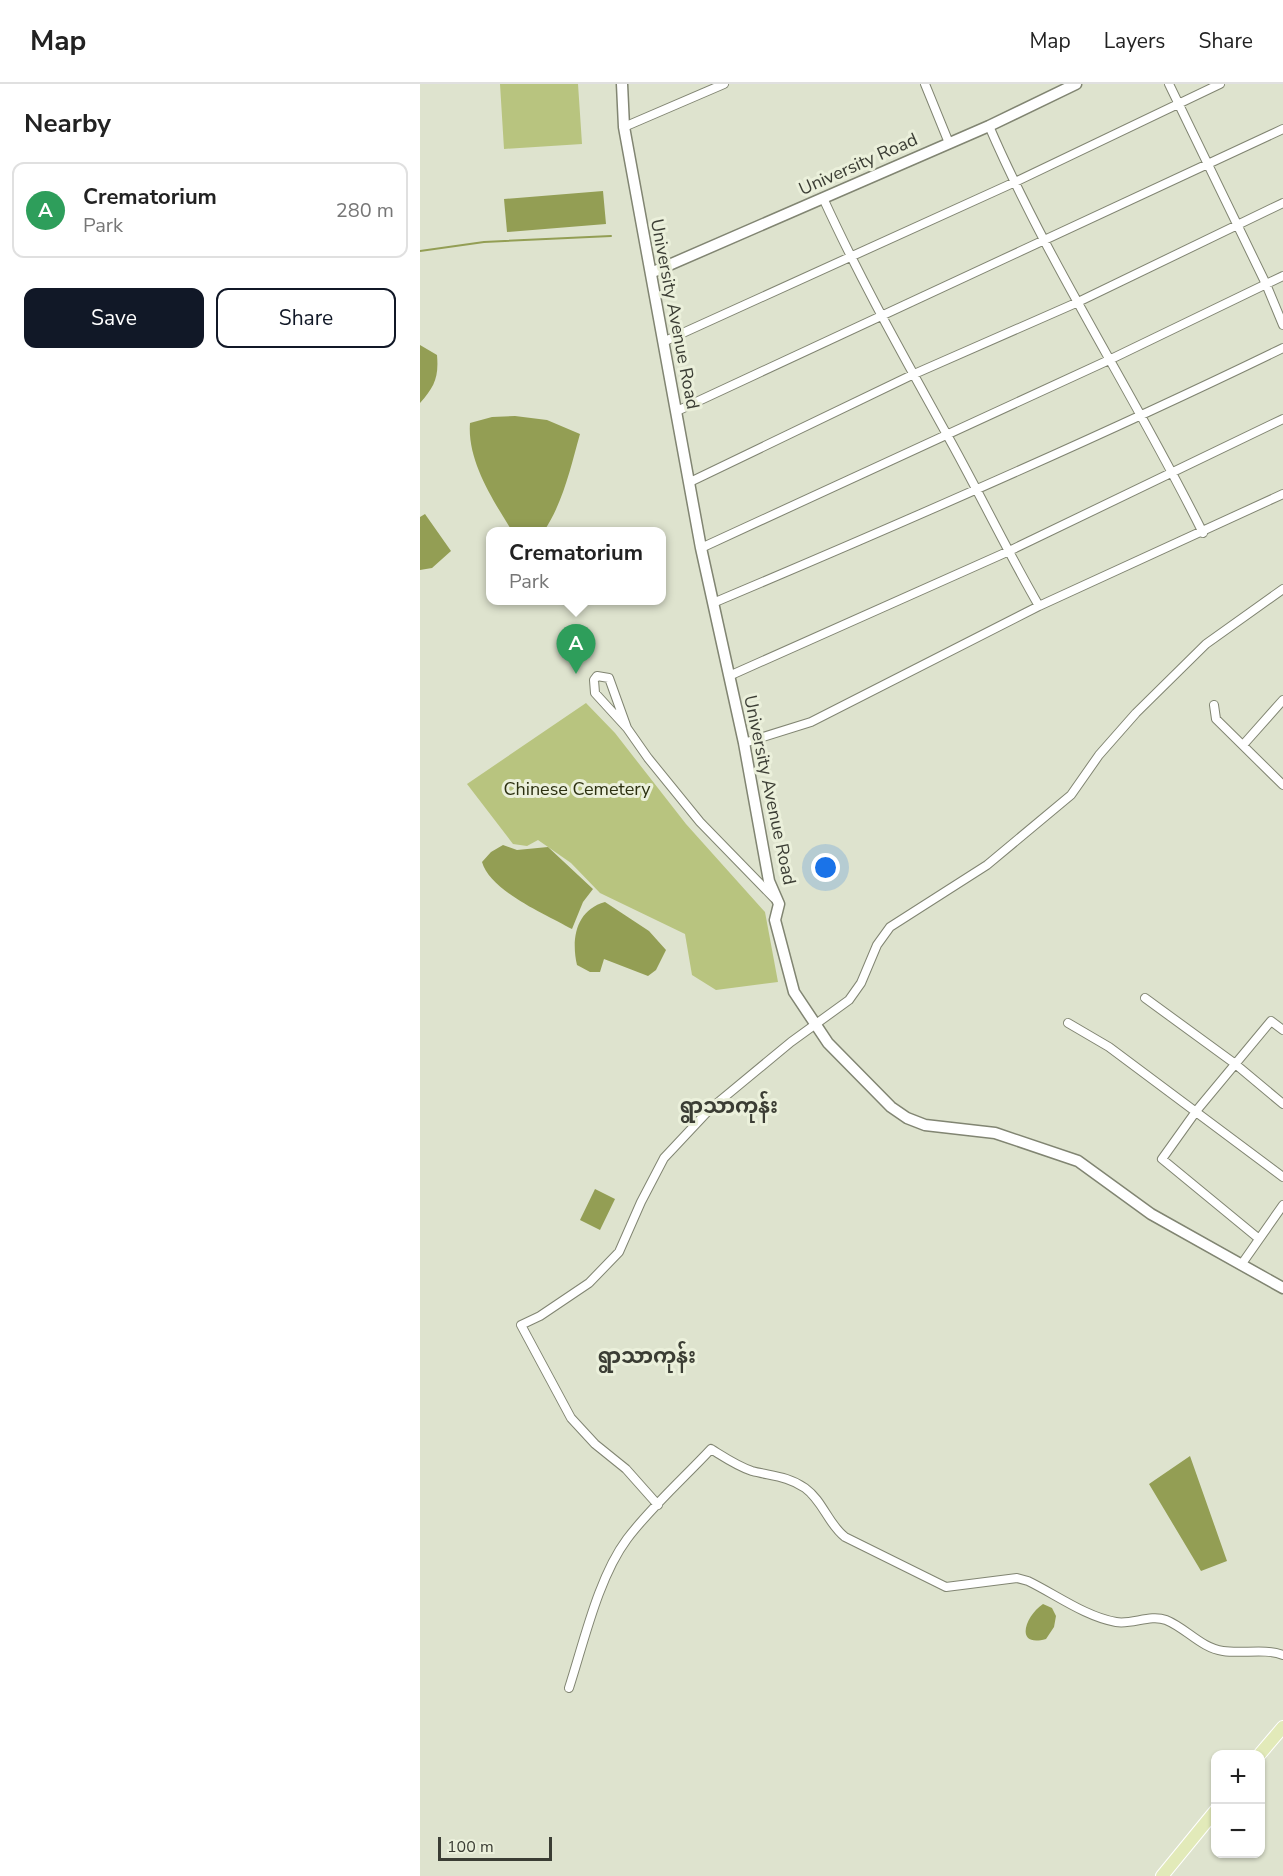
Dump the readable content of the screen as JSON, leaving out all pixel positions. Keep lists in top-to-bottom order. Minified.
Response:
{"streets":{"main road":["University Road","University Avenue Road"]},"crossings":[["University Road","University Avenue Road"]],"districts":["ရွာသာကုန်း","ရွာသာကုန်း"],"parks":["Chinese Cemetery"],"scale_bar":"100 m","page":{"header":"Map","nav":["Map","Layers","Share"],"heading":"Nearby","list":[{"mark":"A","name":"Crematorium","note":"Park","value":"280 m"}],"buttons":["Save","Share"],"popup":["Crematorium","Park"],"pins":"A","map_buttons":["+","−"],"scale":"100 m"}}
